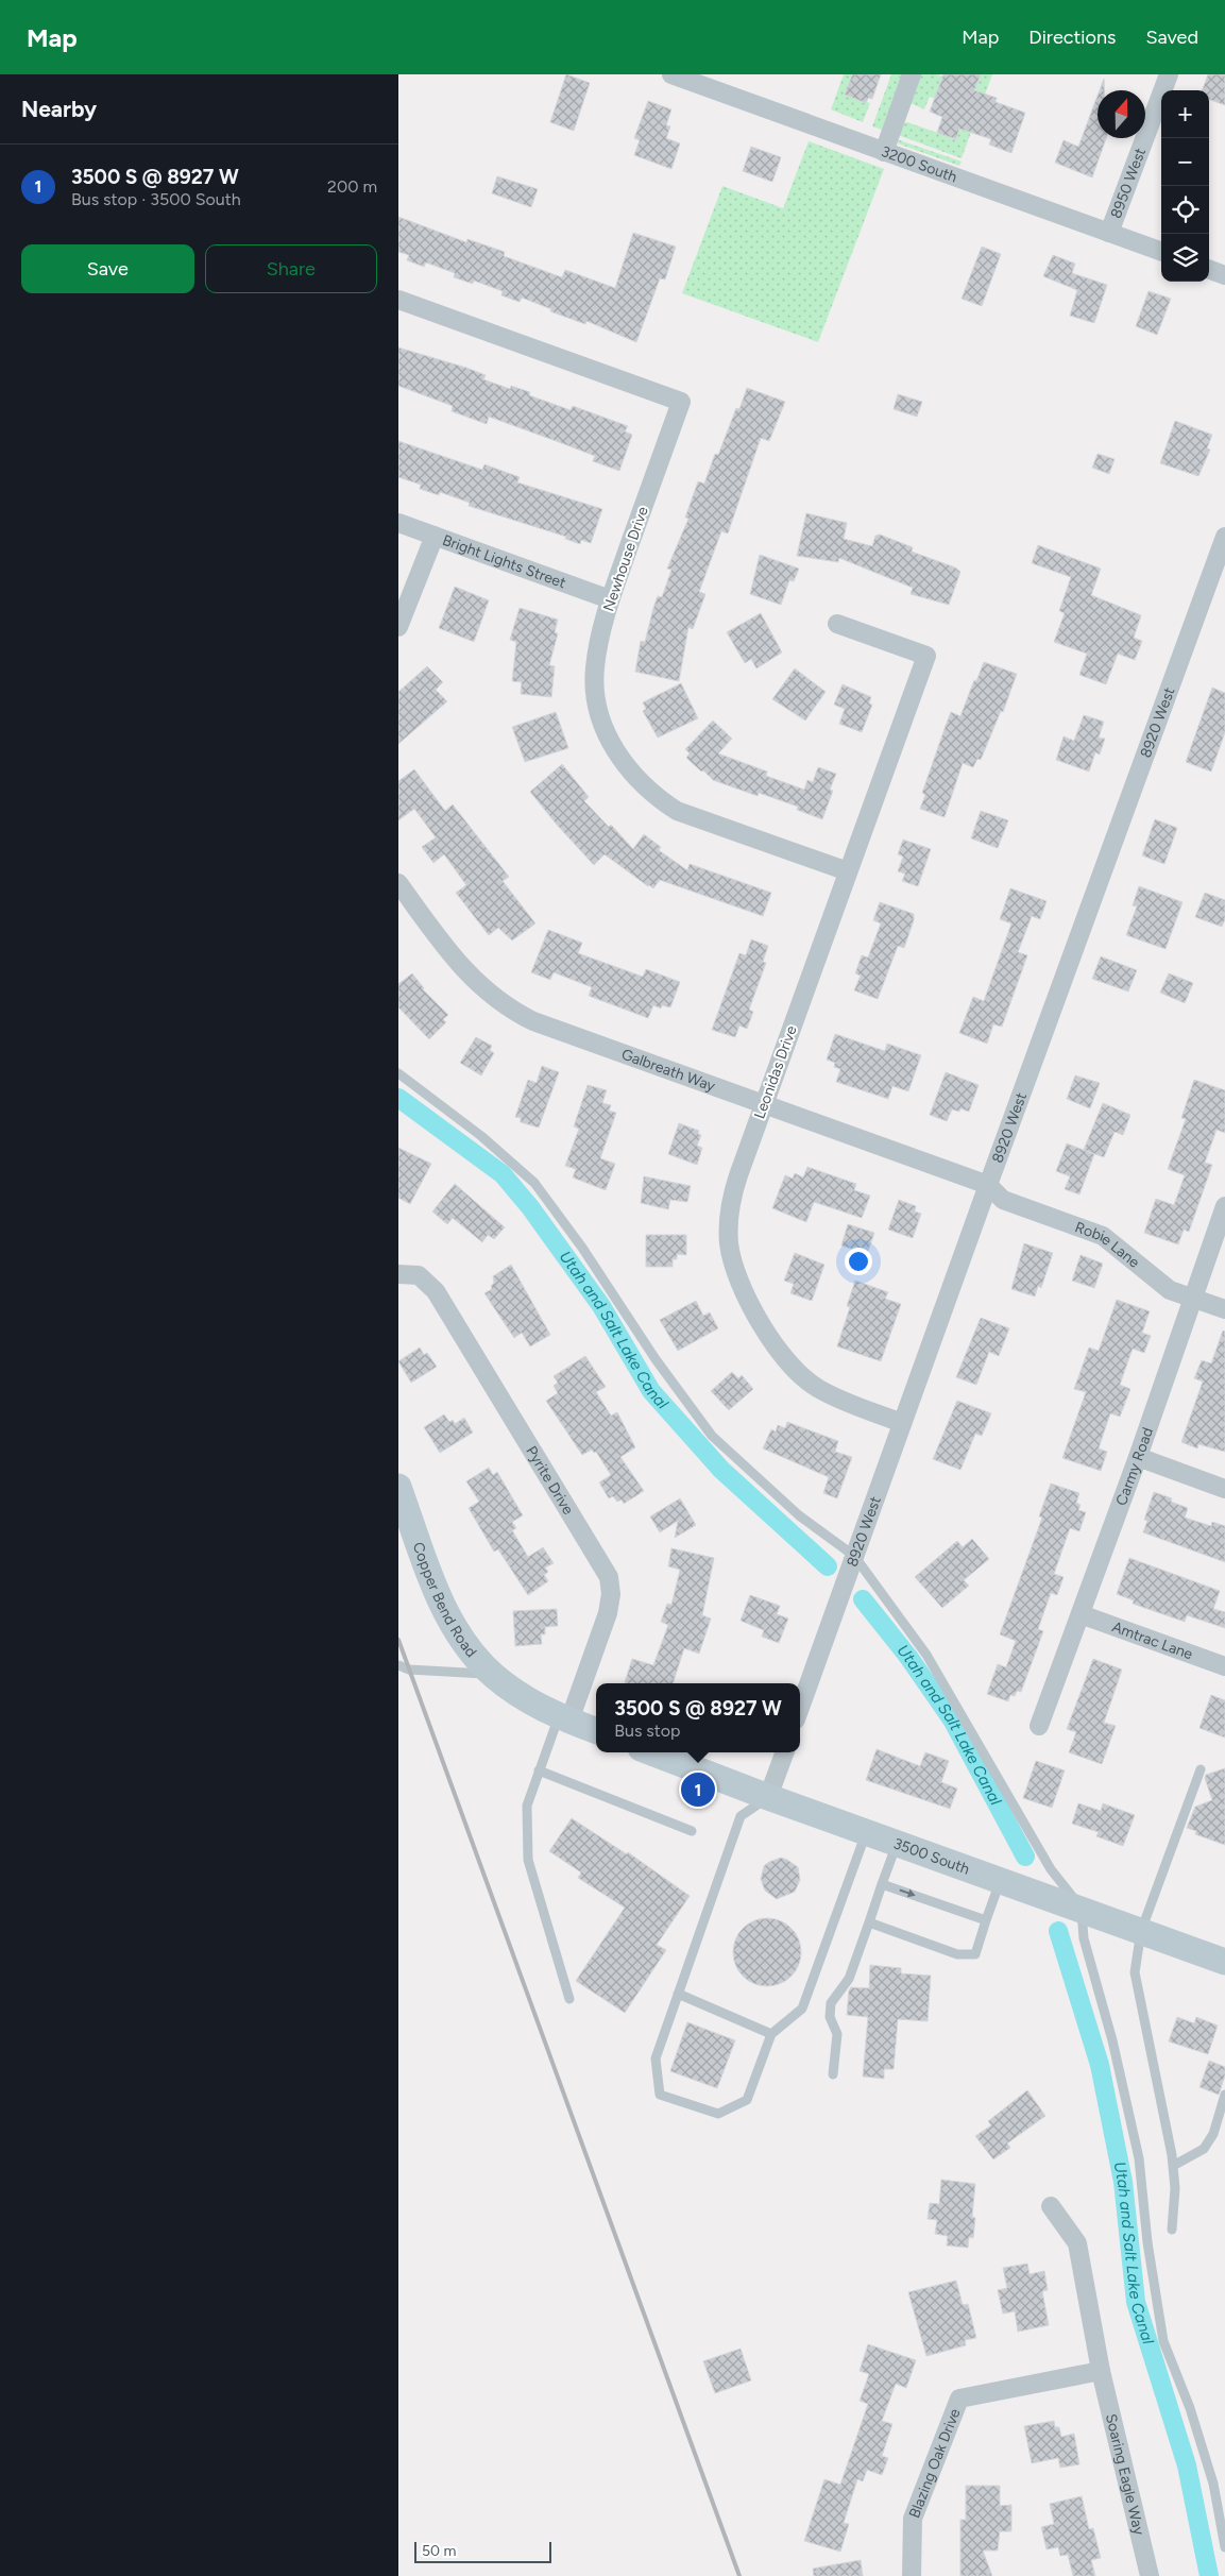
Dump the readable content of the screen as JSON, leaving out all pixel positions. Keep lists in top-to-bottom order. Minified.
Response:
{"streets":{"street":["3200 South","8950 West","Newhouse Drive","Bright Lights Street","8920 West","Galbreath Way","Leonidas Drive","Robie Lane","Carmy Road","Pyrite Drive","Copper Bend Road","Amtrac Lane","3500 South","Blazing Oak Drive","Soaring Eagle Way"]},"crossings":[["3200 South","8950 West"],["Newhouse Drive","Bright Lights Street"],["Newhouse Drive","Leonidas Drive"],["8920 West","Galbreath Way"],["8920 West","Leonidas Drive"],["8920 West","Robie Lane"],["Galbreath Way","Leonidas Drive"],["Galbreath Way","Robie Lane"],["Robie Lane","Carmy Road"],["Carmy Road","Amtrac Lane"],["Blazing Oak Drive","Soaring Eagle Way"]],"water":["Utah and Salt Lake Canal"],"scale_bar":"50 m","north":"top","page":{"header":"Map","nav":["Map","Directions","Saved"],"heading":"Nearby","map_buttons":["+","−"],"list":[{"mark":"1","name":"3500 S @ 8927 W","note":"Bus stop · 3500 South","value":"200 m"}],"buttons":["Save","Share"],"popup":["3500 S @ 8927 W","Bus stop"],"pins":"1","scale":"50 m"}}
